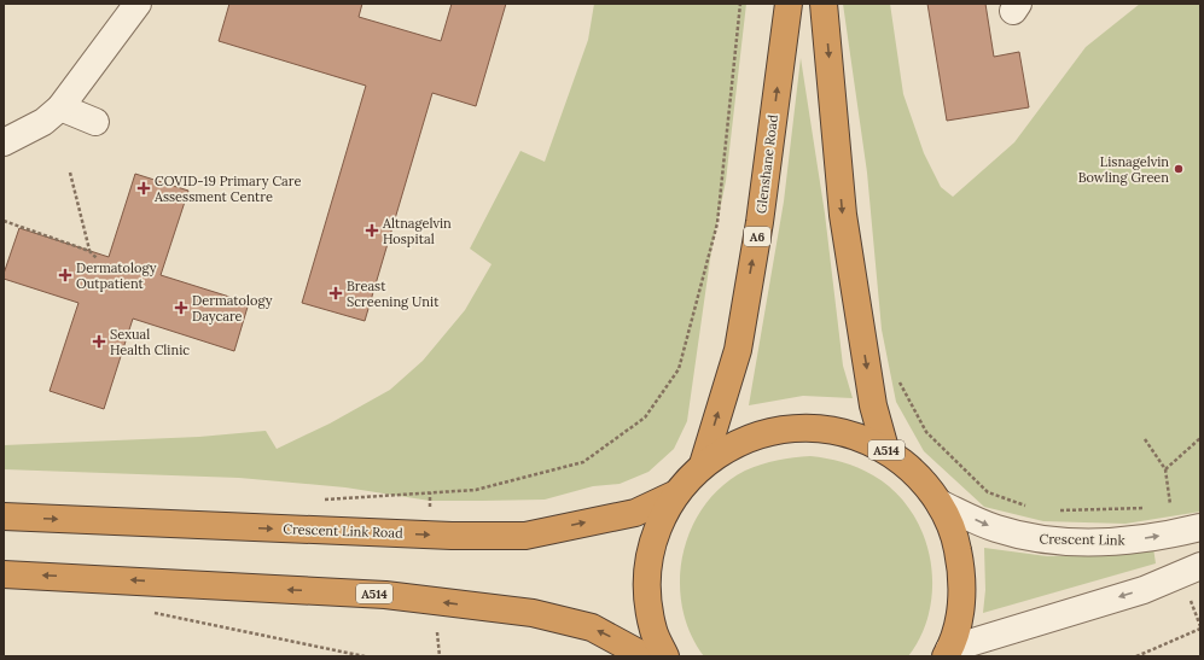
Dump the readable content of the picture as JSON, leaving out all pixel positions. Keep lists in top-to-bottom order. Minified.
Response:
{"streets":{"highway":["Glenshane Road","A6","A514","Crescent Link Road"],"street":["Crescent Link"]},"crossings":[["Glenshane Road","A514"],["A514","Crescent Link Road"],["A514","Crescent Link"]],"places":{"other":["Lisnagelvin Bowling Green"],"health":["COVID-19 Primary Care Assessment Centre","Altnagelvin Hospital","Dermatology Outpatient","Breast Screening Unit","Dermatology Daycare","Sexual Health Clinic"]}}
